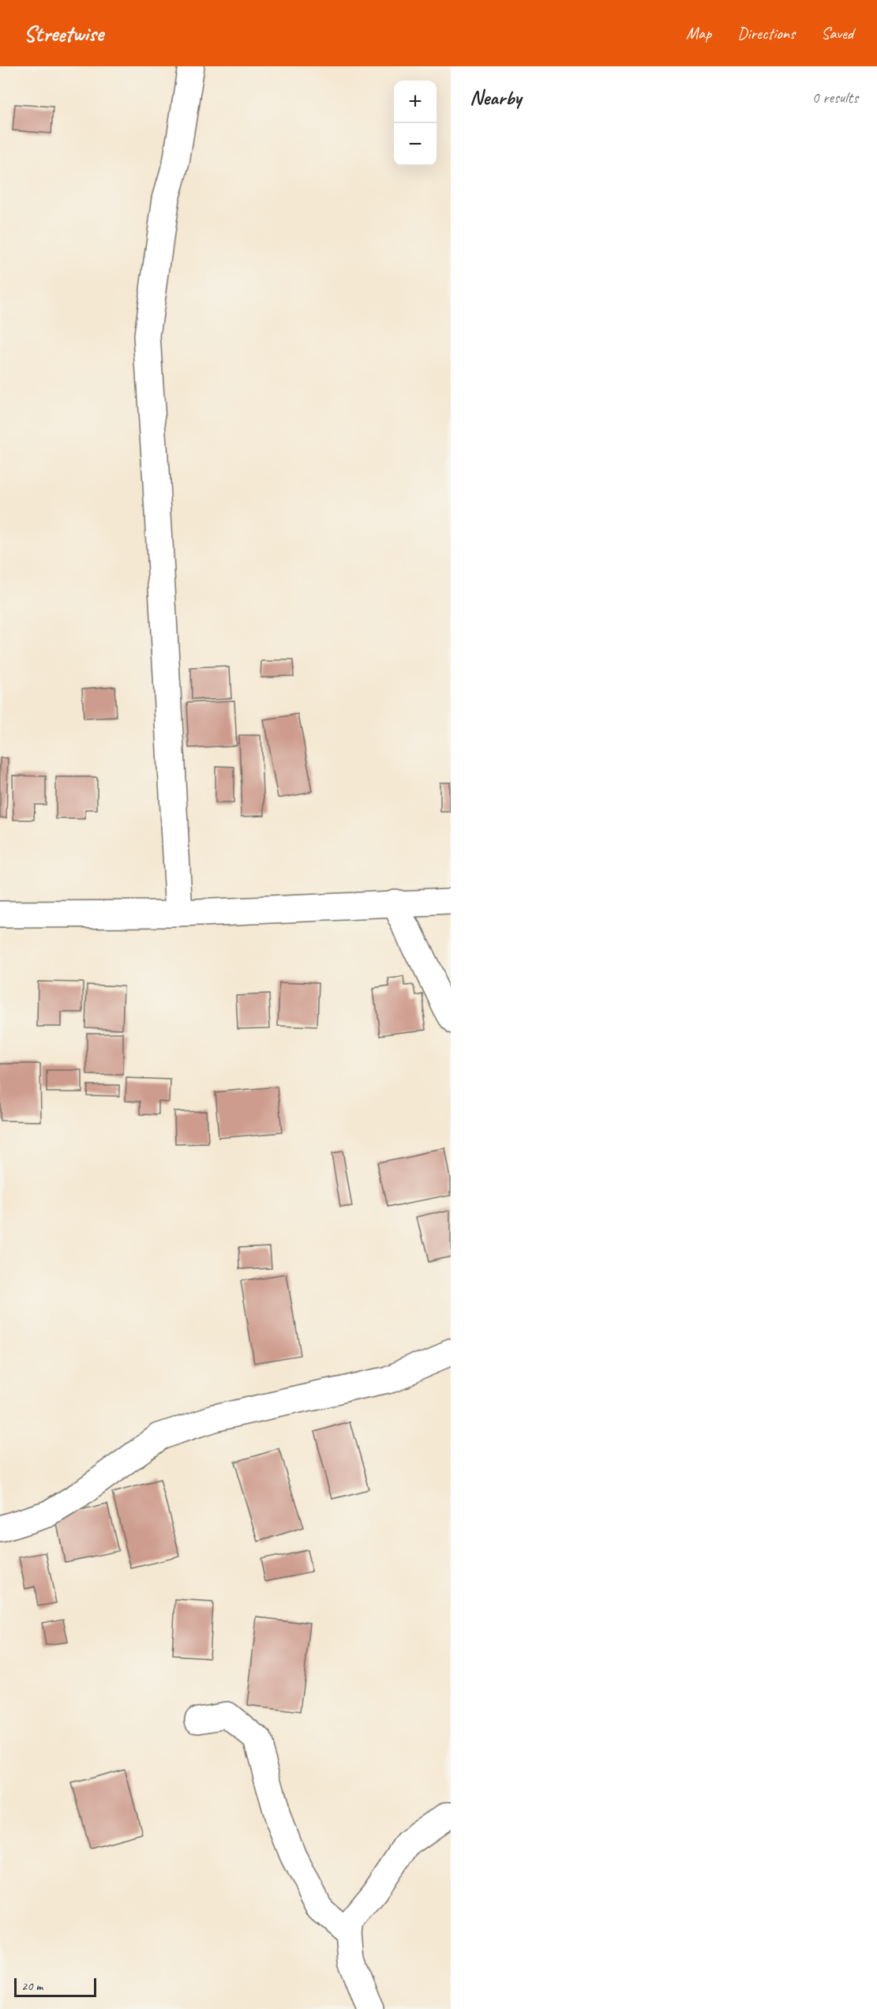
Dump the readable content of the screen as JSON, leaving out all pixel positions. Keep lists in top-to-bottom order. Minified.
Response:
{"scale_bar":"20 m","page":{"header":"Streetwise","nav":["Map","Directions","Saved"],"heading":["Nearby","0 results"],"map_buttons":["+","−"],"scale":"20 m"}}
